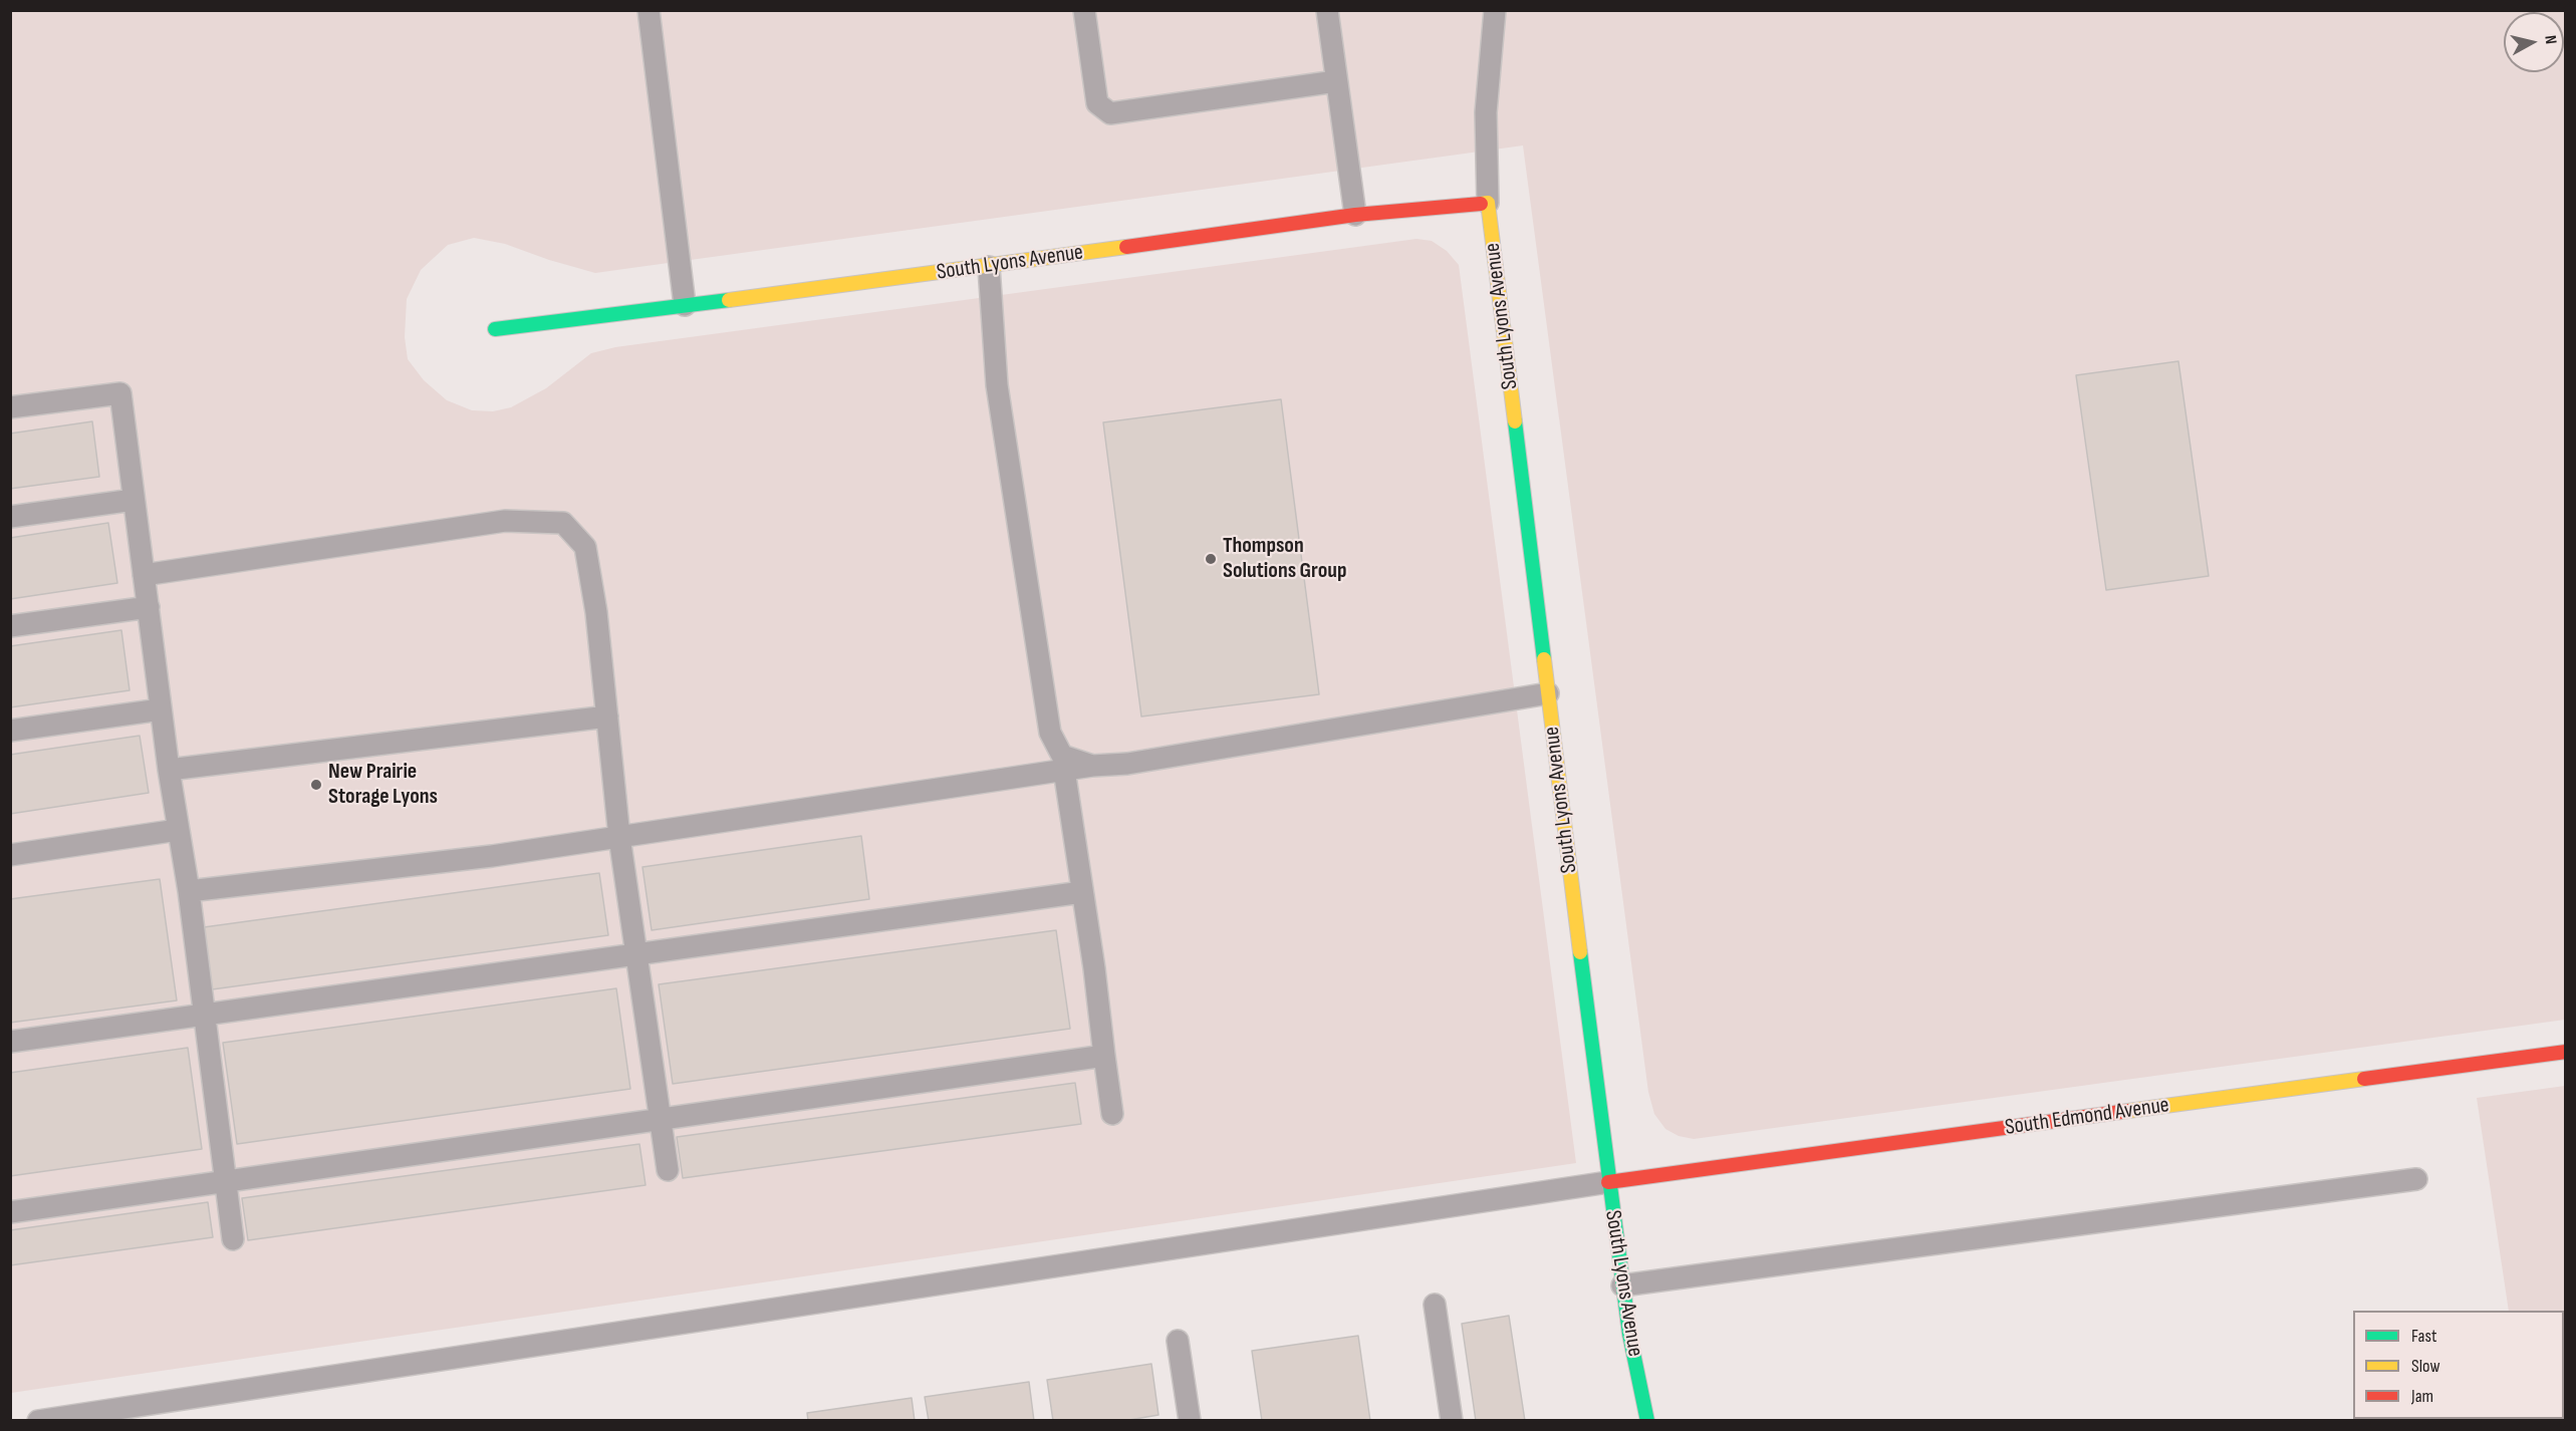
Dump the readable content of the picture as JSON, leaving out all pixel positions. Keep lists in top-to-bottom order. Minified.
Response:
{"streets":{"street":["South Lyons Avenue","South Edmond Avenue"]},"crossings":[["South Lyons Avenue","South Edmond Avenue"]],"places":["Thompson Solutions Group","New Prairie Storage Lyons"],"legend":["Fast","Slow","Jam"],"north":"right"}
